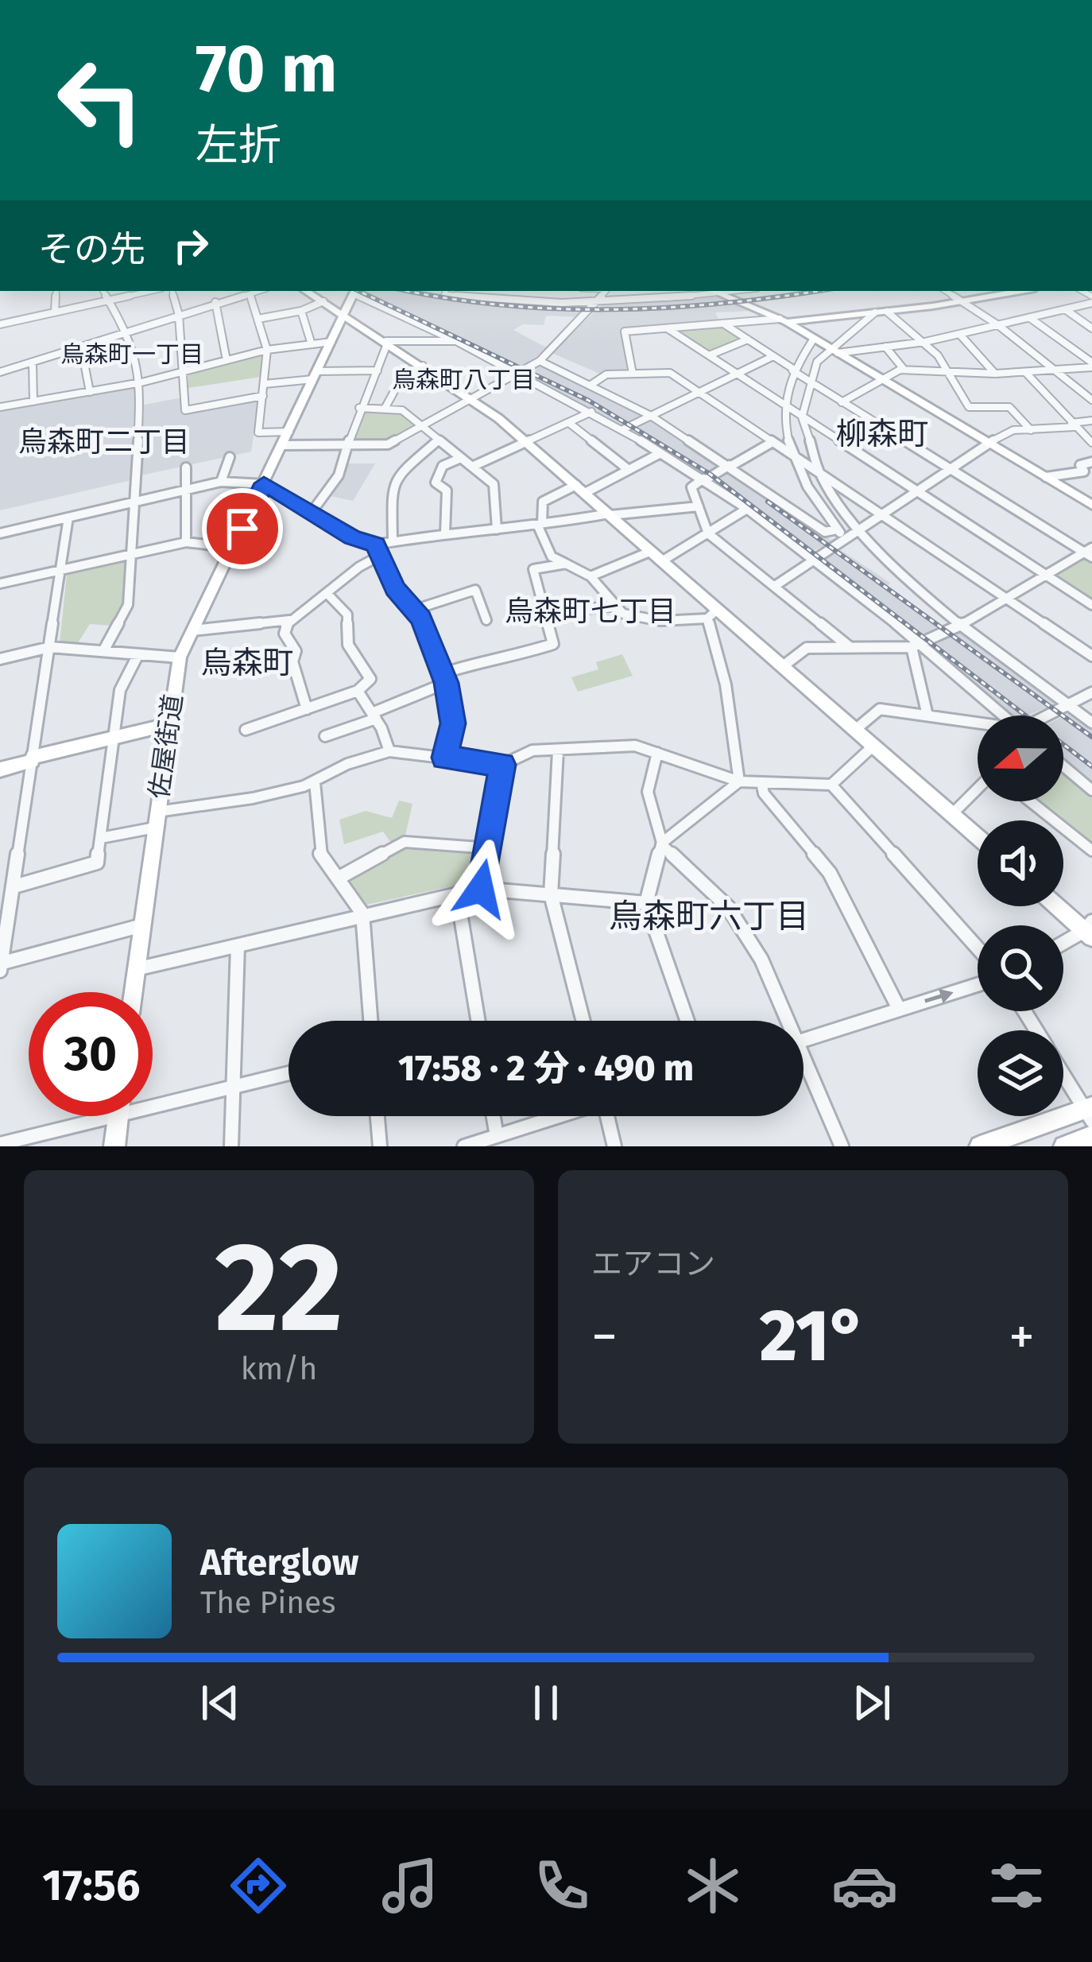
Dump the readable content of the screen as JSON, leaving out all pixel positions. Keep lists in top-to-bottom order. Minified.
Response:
{"streets":{"street":["佐屋街道"]},"districts":["烏森町一丁目","烏森町八丁目","柳森町","烏森町二丁目","烏森町七丁目","烏森町","烏森町六丁目"],"north":"left","page":{"turn":["70 m","左折"],"then":"その先","limit":"30","trip":"17:58 · 2 分 · 490 m","tile":[["22","km/h"],"エアコン"],"heat":["−","21°","+"],"song":["Afterglow","The Pines"],"tabs":"17:56"}}
